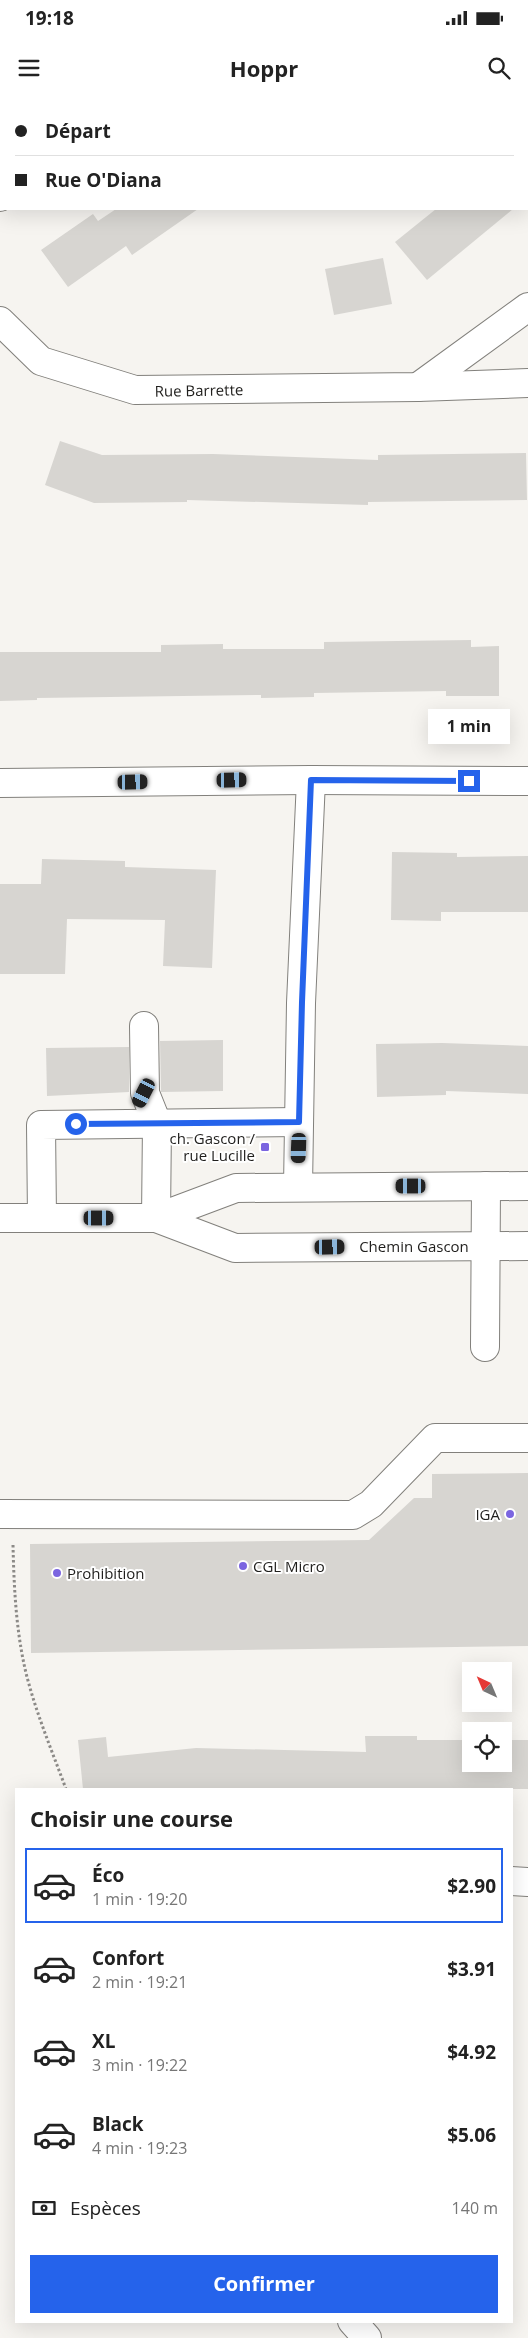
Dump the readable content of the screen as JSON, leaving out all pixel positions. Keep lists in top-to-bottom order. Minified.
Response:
{"streets":{"street":["Rue Barrette","Chemin Gascon"]},"places":{"transit":["ch. Gascon / rue Lucille"],"other":["IGA","CGL Micro","Prohibition"]},"north":"top left","page":{"status":"19:18","header":"Hoppr","banner":["Départ","Rue O'Diana"],"bubble":"1 min","heading":"Choisir une course","list":[{"name":"Éco","note":"1 min · 19:20","value":"$2.90"},{"name":"Confort","note":"2 min · 19:21","value":"$3.91"},{"name":"XL","note":"3 min · 19:22","value":"$4.92"},{"name":"Black","note":"4 min · 19:23","value":"$5.06"}],"pay":["Espèces","140 m"],"buttons":"Confirmer"}}
